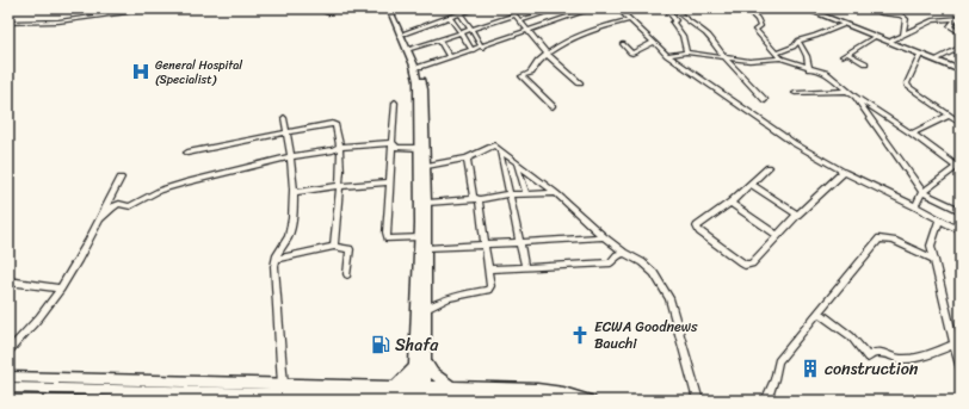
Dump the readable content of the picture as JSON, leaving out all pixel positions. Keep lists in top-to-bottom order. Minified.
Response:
{"places":{"hospital":["General Hospital (Specialist)"],"church":["ECWA Goodnews Bauchi"],"fuel station":["Shafa"],"building":["construction"]}}
